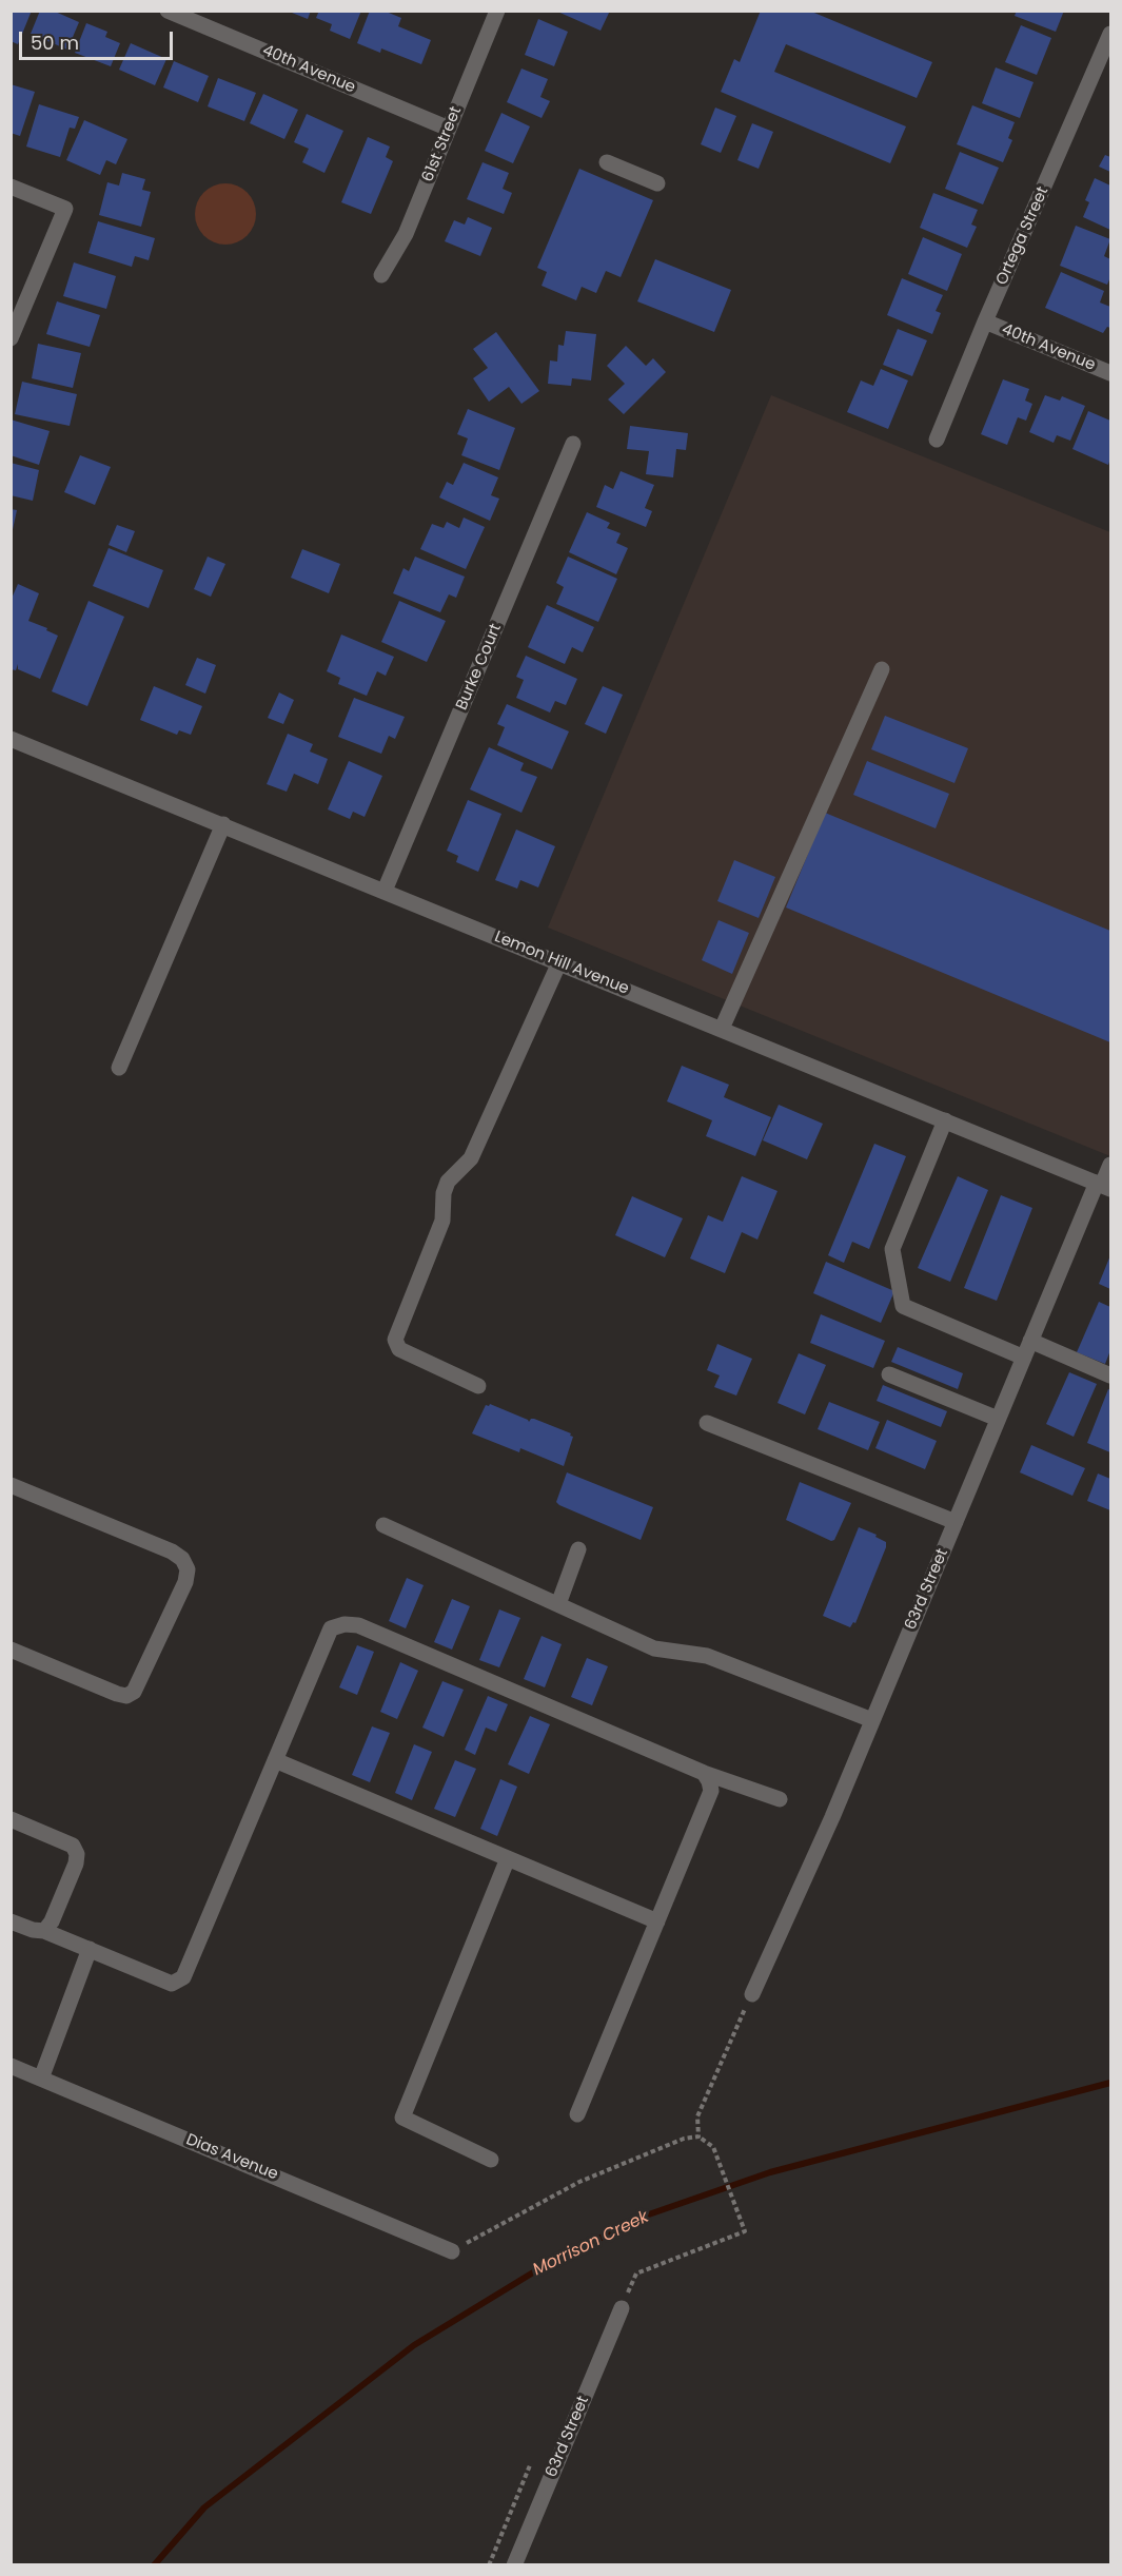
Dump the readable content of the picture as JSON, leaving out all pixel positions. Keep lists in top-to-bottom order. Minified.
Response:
{"streets":{"street":["40th Avenue","61st Street","Ortega Street","Burke Court","Lemon Hill Avenue","63rd Street","Dias Avenue"]},"crossings":[["40th Avenue","61st Street"],["40th Avenue","Ortega Street"],["Burke Court","Lemon Hill Avenue"],["Lemon Hill Avenue","63rd Street"]],"water":["Morrison Creek"],"scale_bar":"50 m"}
